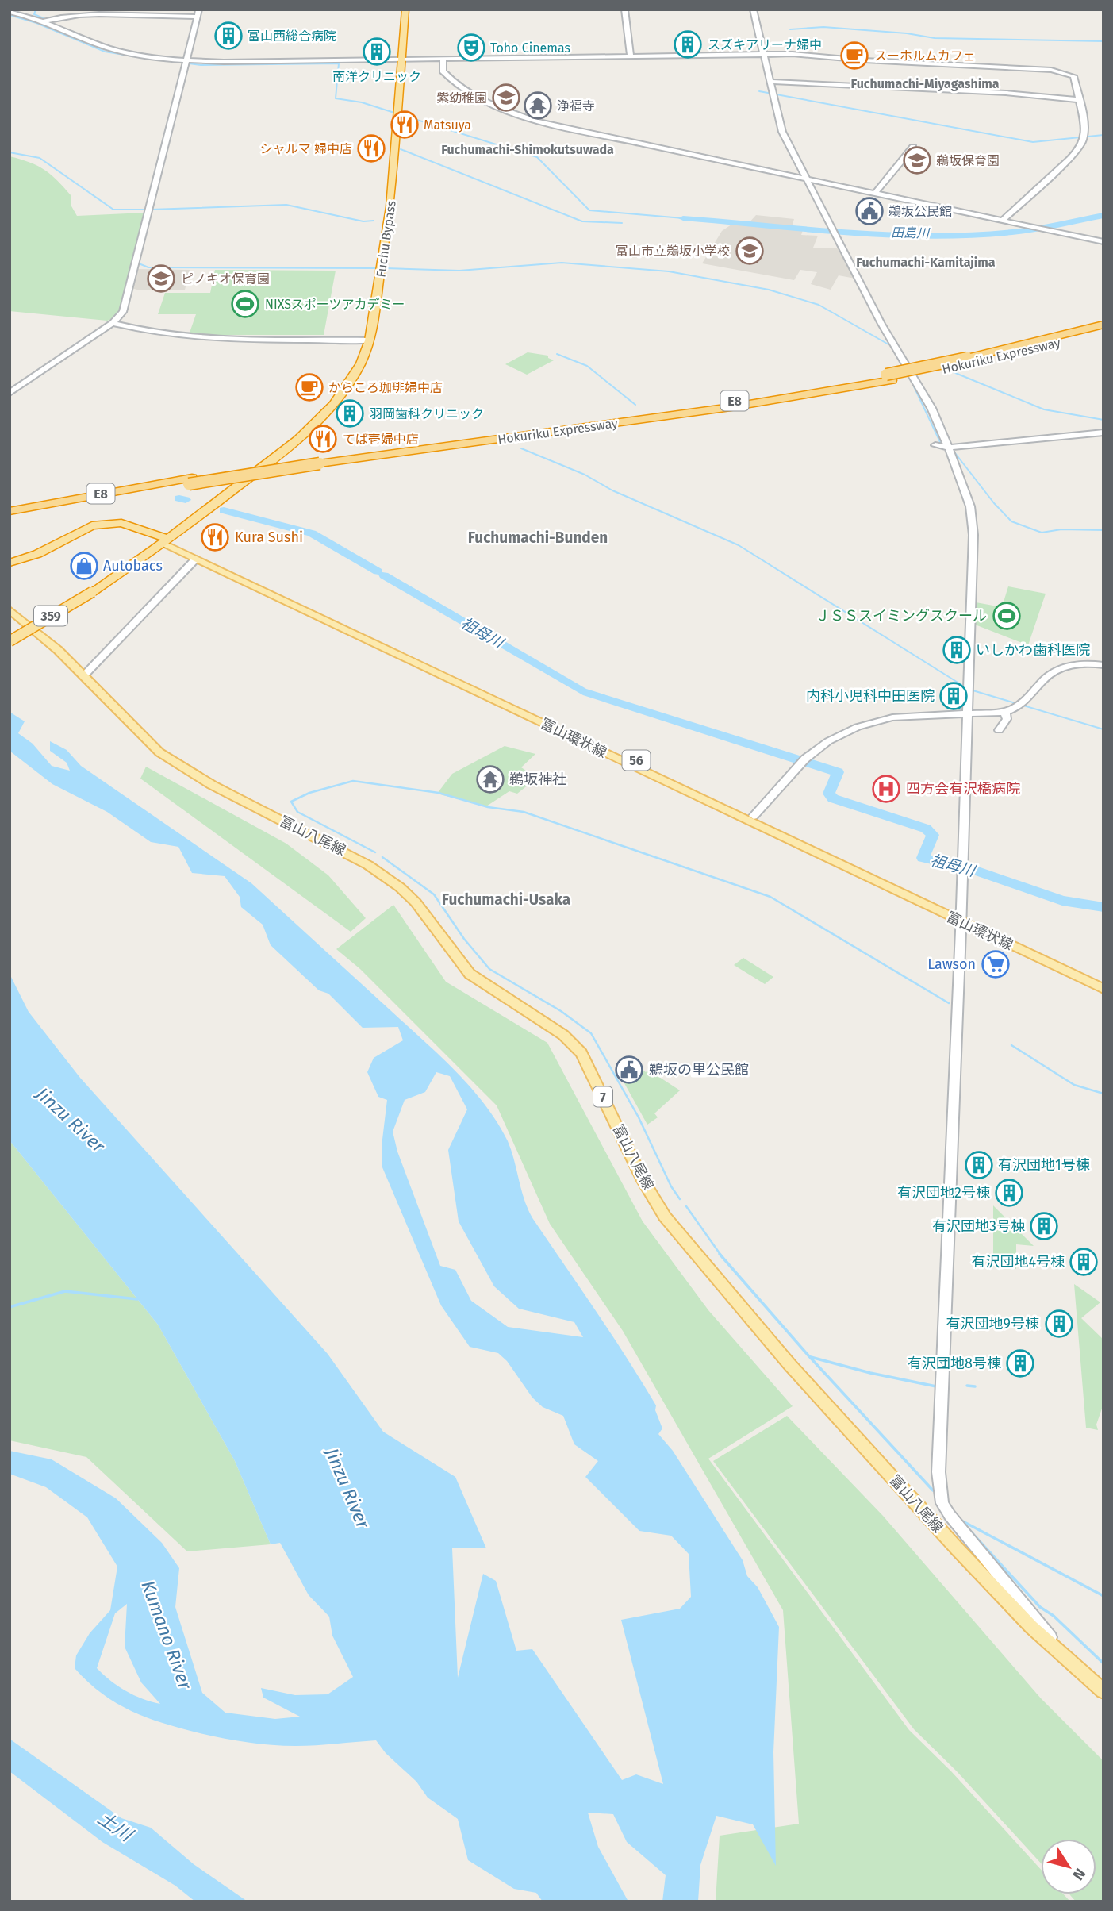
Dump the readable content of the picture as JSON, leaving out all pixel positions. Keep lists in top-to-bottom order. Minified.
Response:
{"streets":{"highway":["Fuchu Bypass","Hokuriku Expressway","E8","359"],"main road":["富山環状線","56","富山八尾線","7"]},"crossings":[["Fuchu Bypass","359"],["Fuchu Bypass","富山環状線"],["359","富山環状線"]],"districts":["Fuchumachi-Miyagashima","Fuchumachi-Shimokutsuwada","Fuchumachi-Kamitajima","Fuchumachi-Bunden","Fuchumachi-Usaka"],"water":["田島川","祖母川","Jinzu River","Kumano River","土川"],"places":{"building":["富山西総合病院","スズキアリーナ婦中","南洋クリニック","羽岡歯科クリニック","いしかわ歯科医院","内科小児科中田医院","有沢団地1号棟","有沢団地2号棟","有沢団地3号棟","有沢団地4号棟","有沢団地9号棟","有沢団地8号棟"],"theatre":["Toho Cinemas"],"cafe":["スーホルムカフェ","からころ珈琲婦中店"],"school or university":["紫幼稚園","鵜坂保育園","富山市立鵜坂小学校","ピノキオ保育園"],"temple":["浄福寺","鵜坂神社"],"restaurant":["Matsuya","シャルマ 婦中店","てば壱婦中店","Kura Sushi"],"public building":["鵜坂公民館","鵜坂の里公民館"],"sports":["NIXSスポーツアカデミー","ＪＳＳスイミングスクール"],"shop":["Autobacs"],"hospital":["四方会有沢橋病院"],"supermarket":["Lawson"]},"north":"bottom right"}
